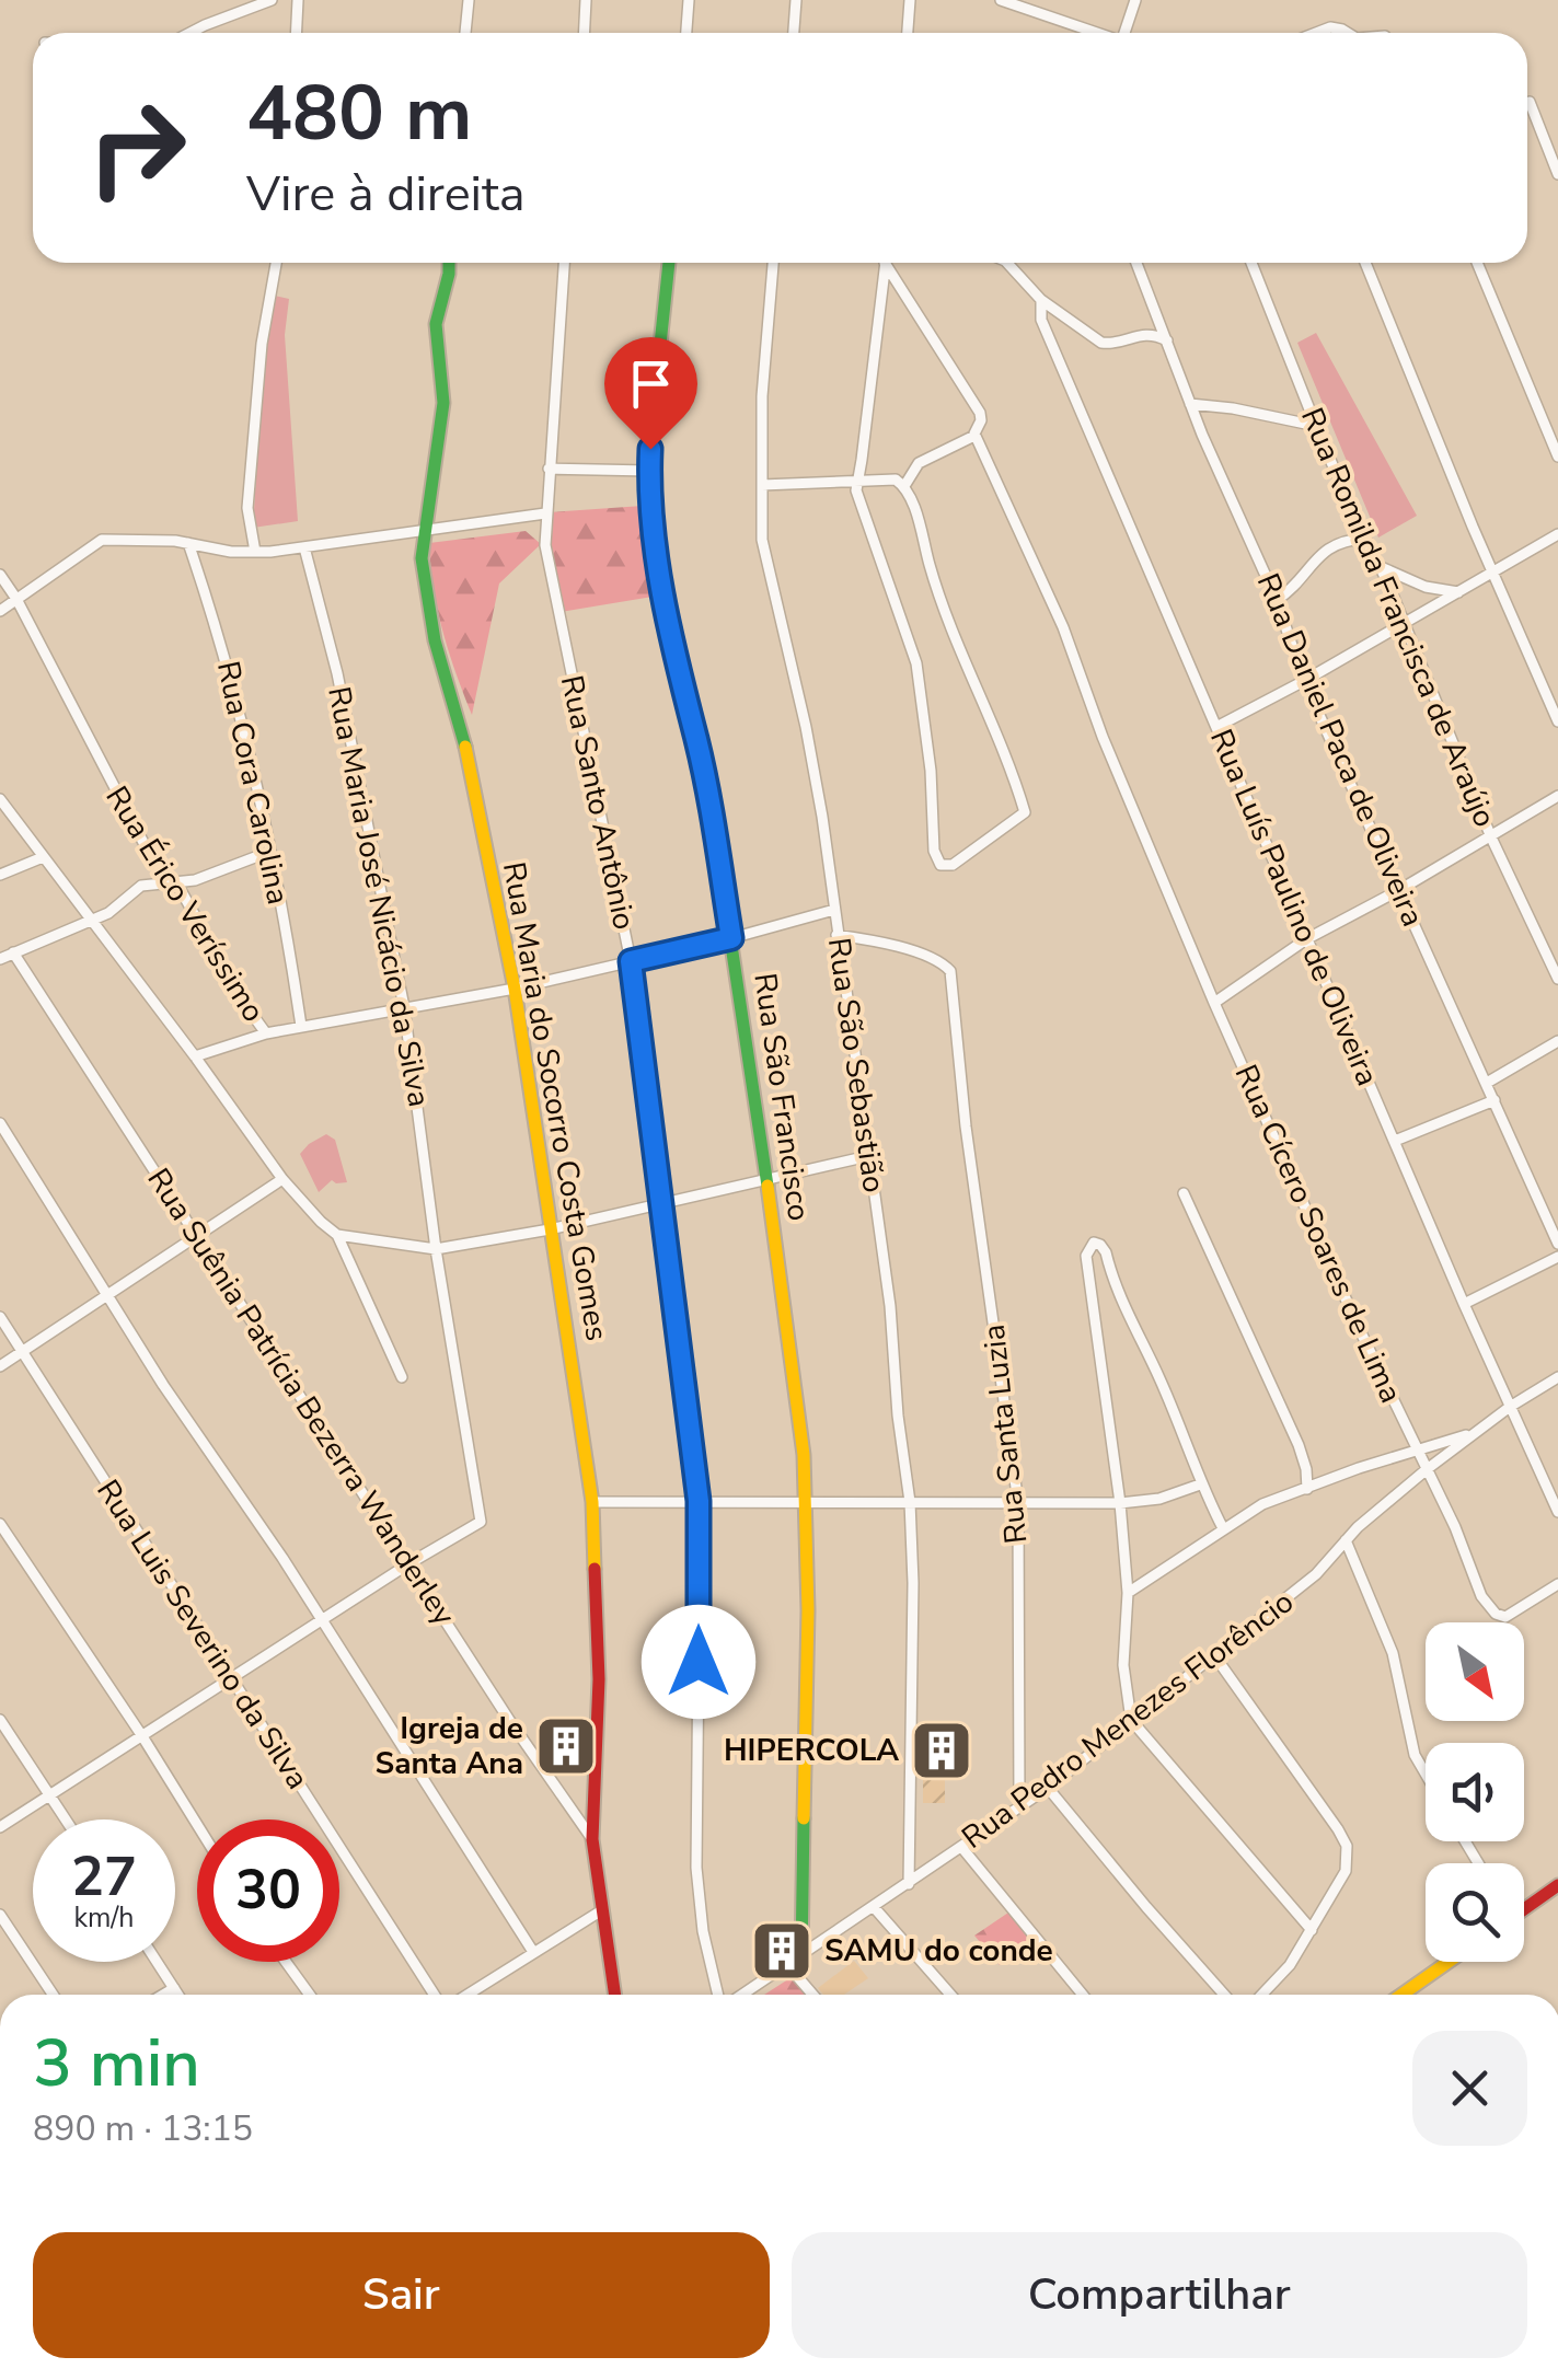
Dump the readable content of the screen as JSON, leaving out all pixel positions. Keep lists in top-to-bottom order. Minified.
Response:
{"streets":{"street":["Rua Romilda Francisca de Araújo","Rua Daniel Paca de Oliveira","Rua Cora Carolina","Rua Santo Antônio","Rua Maria José Nicácio da Silva","Rua Érico Veríssimo","Rua Luís Paulino de Oliveira","Rua São Sebastião","Rua São Francisco","Rua Maria do Socorro Costa Gomes","Rua Cícero Soares de Lima","Rua Suênia Patrícia Bezerra Wanderley","Rua Santa Luzia","Rua Luis Severino da Silva","Rua Pedro Menezes Florêncio"]},"crossings":[["Rua Maria José Nicácio da Silva","Rua Suênia Patrícia Bezerra Wanderley"],["Rua Luís Paulino de Oliveira","Rua Pedro Menezes Florêncio"],["Rua São Sebastião","Rua Santa Luzia"],["Rua São Sebastião","Rua Pedro Menezes Florêncio"],["Rua São Francisco","Rua Pedro Menezes Florêncio"],["Rua Maria do Socorro Costa Gomes","Rua Suênia Patrícia Bezerra Wanderley"],["Rua Cícero Soares de Lima","Rua Pedro Menezes Florêncio"],["Rua Santa Luzia","Rua Pedro Menezes Florêncio"]],"places":{"building":["Igreja de Santa Ana","HIPERCOLA","SAMU do conde"]},"north":"bottom right","page":{"turn":["480 m","Vire à direita"],"speed":"27 km/h","limit":"30","heading":["3 min","890 m · 13:15"],"buttons":["Sair","Compartilhar"]}}
